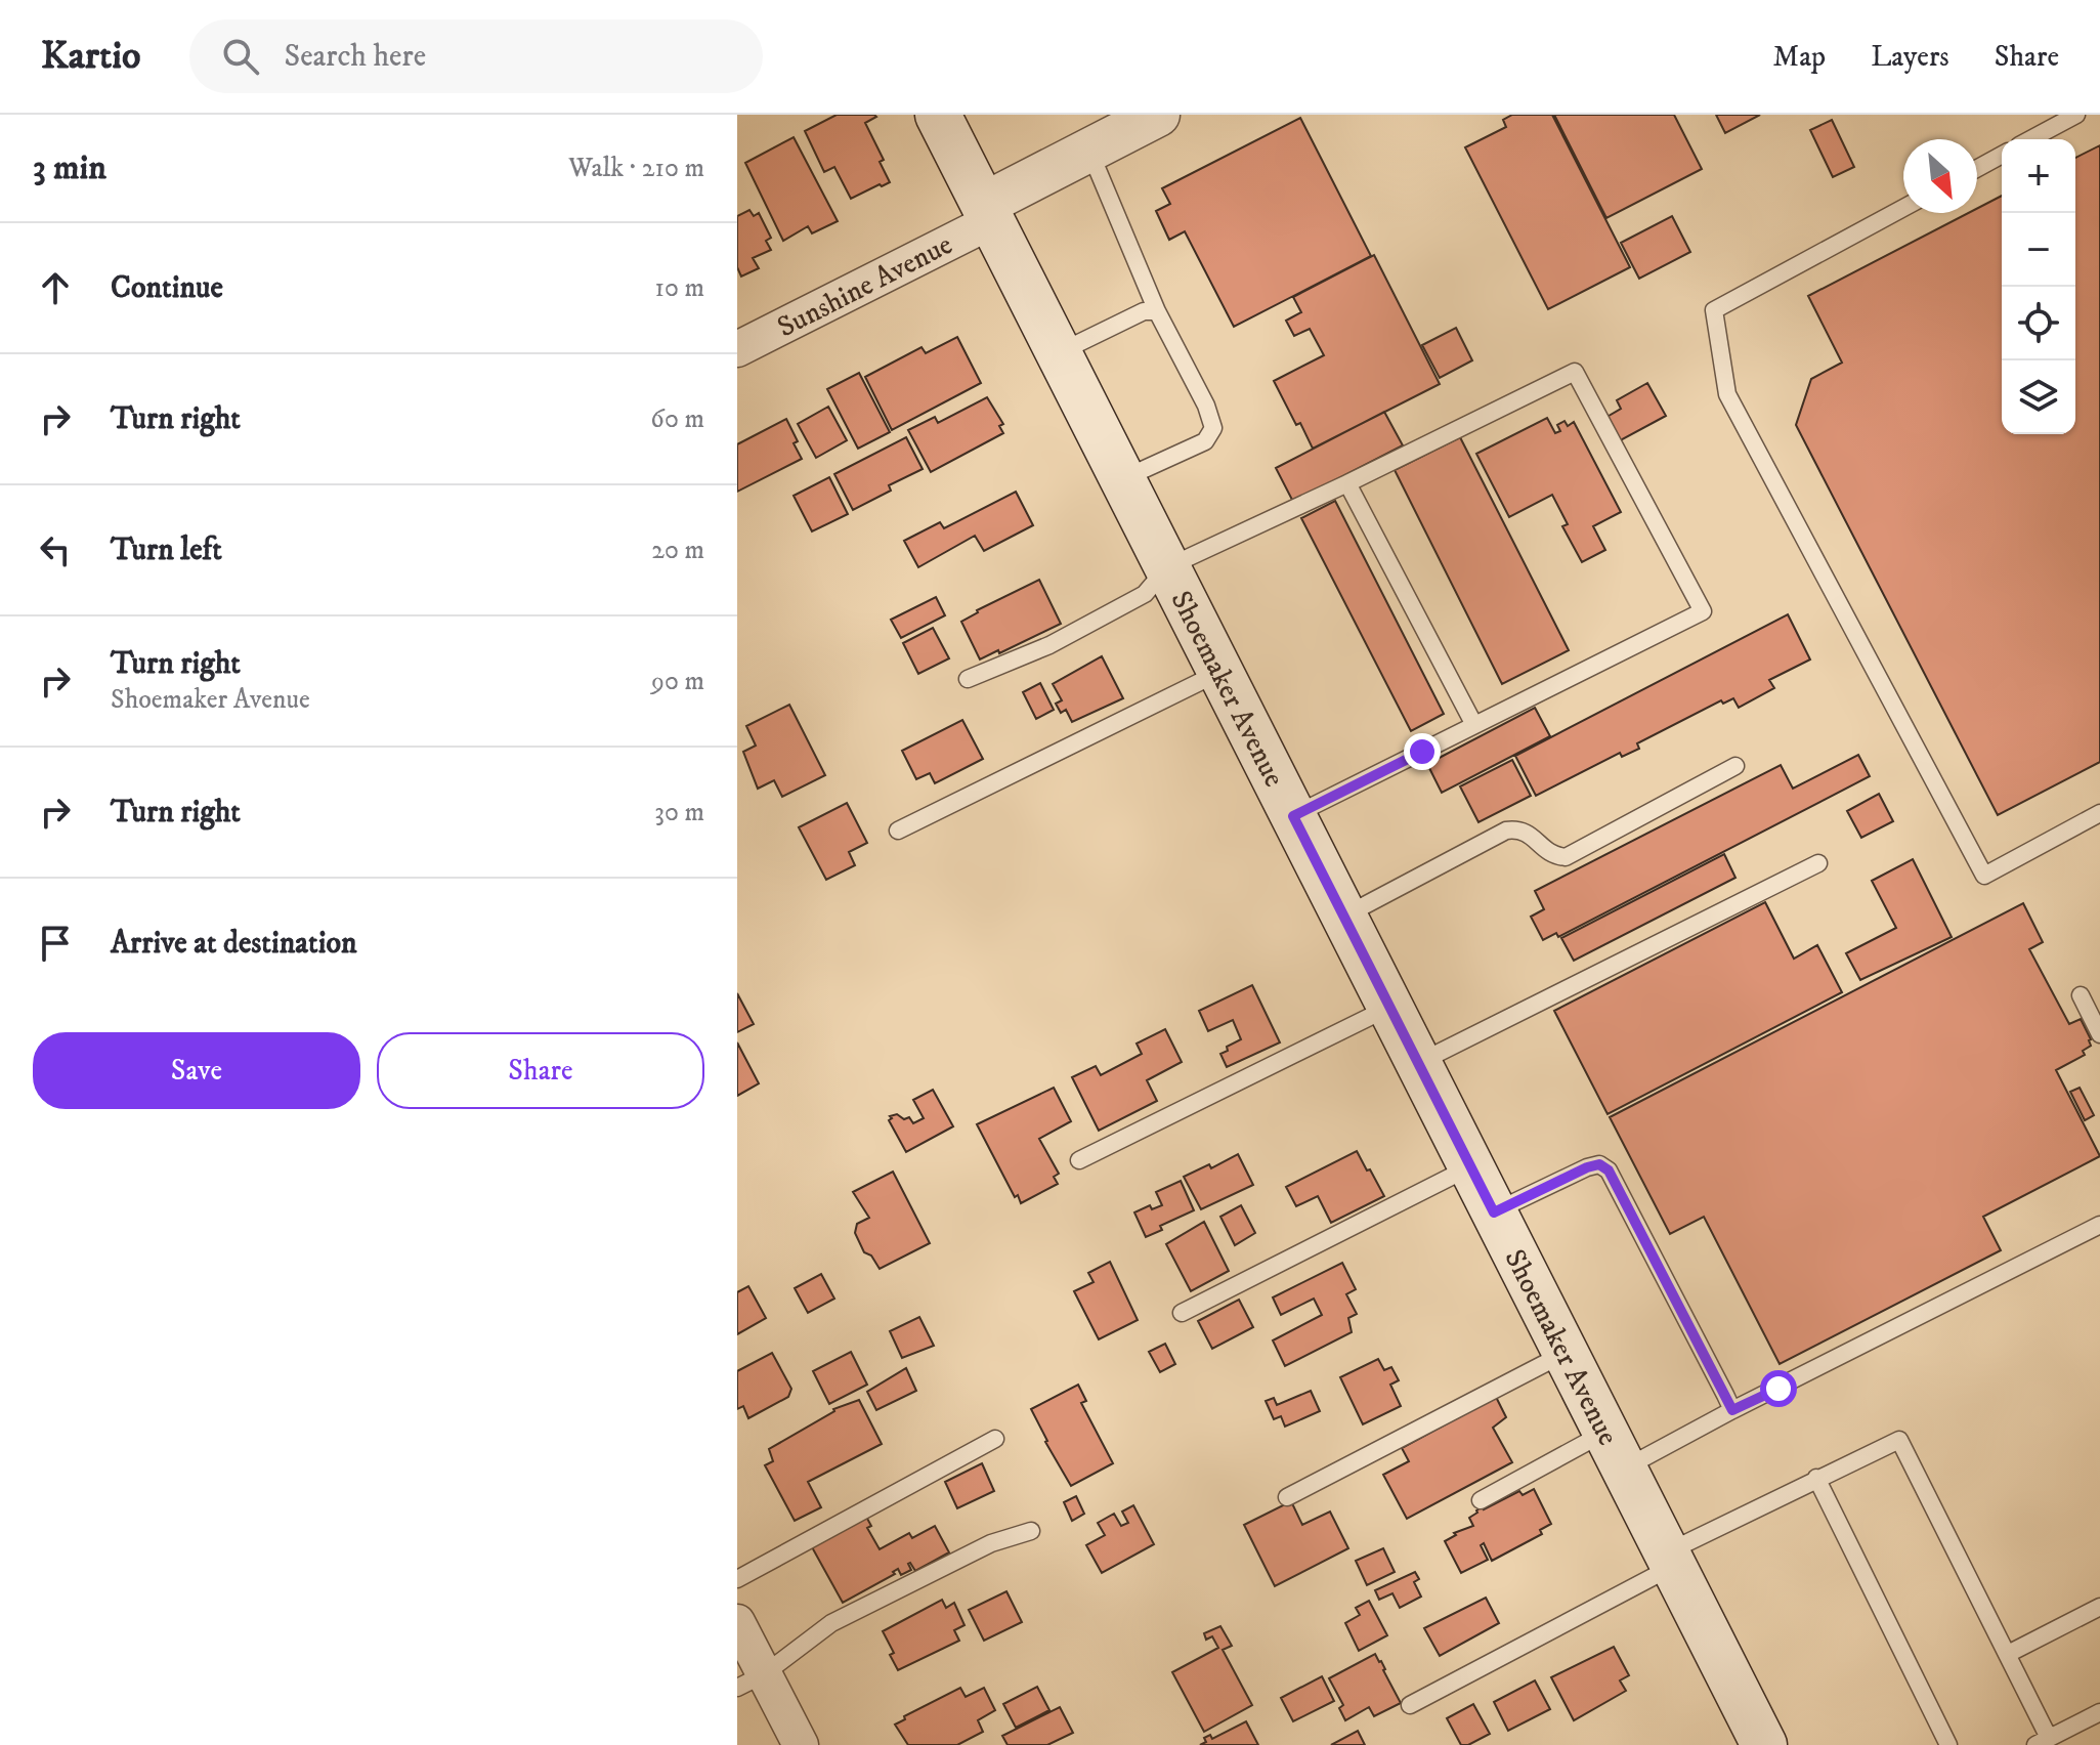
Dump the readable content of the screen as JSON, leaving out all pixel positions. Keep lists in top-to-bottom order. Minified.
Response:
{"streets":{"main road":["Shoemaker Avenue"],"street":["Sunshine Avenue"]},"crossings":[["Sunshine Avenue","Shoemaker Avenue"]],"north":"bottom right","page":{"header":"Kartio","search":"Search here","nav":["Map","Layers","Share"],"heading":["3 min","Walk · 210 m"],"map_buttons":["+","−"],"list":[["Continue","10 m"],["Turn right","60 m"],["Turn left","20 m"],["Turn right","Shoemaker Avenue","90 m"],["Turn right","30 m"],"Arrive at destination"],"buttons":["Save","Share"]}}
